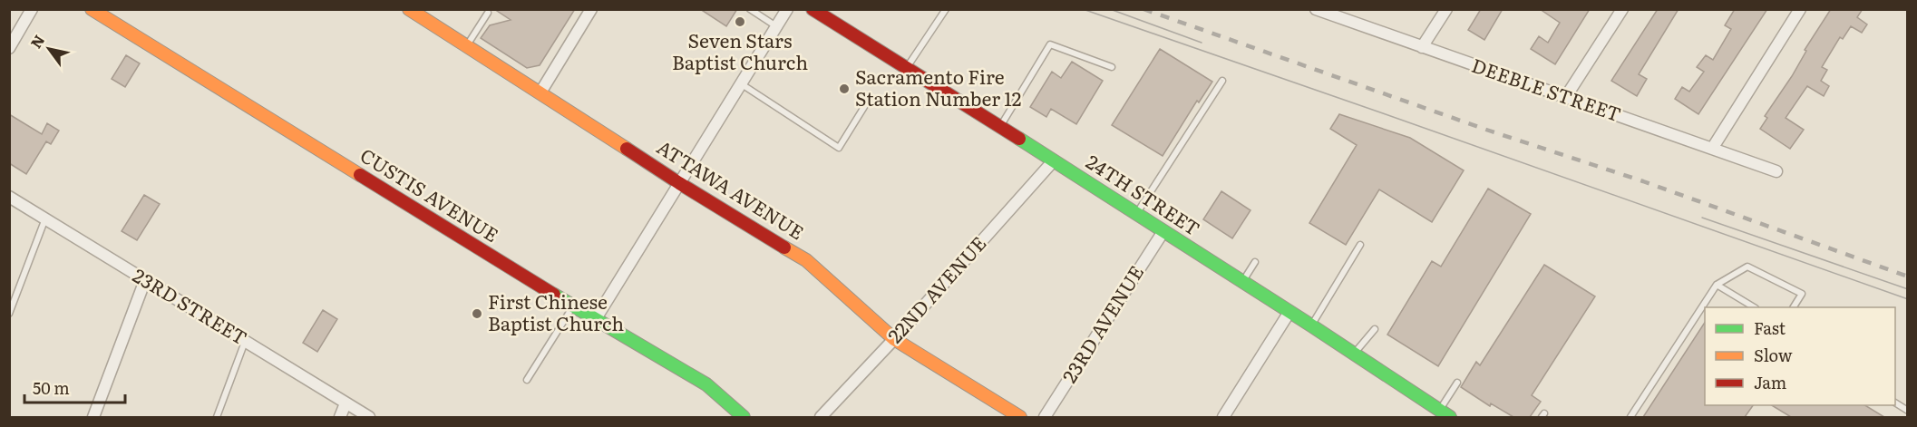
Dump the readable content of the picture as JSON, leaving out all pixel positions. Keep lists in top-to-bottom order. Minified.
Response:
{"streets":{"street":["DEEBLE STREET","ATTAWA AVENUE","CUSTIS AVENUE","24TH STREET","22ND AVENUE","23RD STREET","23RD AVENUE"]},"crossings":[["ATTAWA AVENUE","22ND AVENUE"],["24TH STREET","22ND AVENUE"],["24TH STREET","23RD AVENUE"]],"places":["Seven Stars Baptist Church","Sacramento Fire Station Number 12","First Chinese Baptist Church"],"legend":["Fast","Slow","Jam"],"scale_bar":"50 m","north":"top left"}
